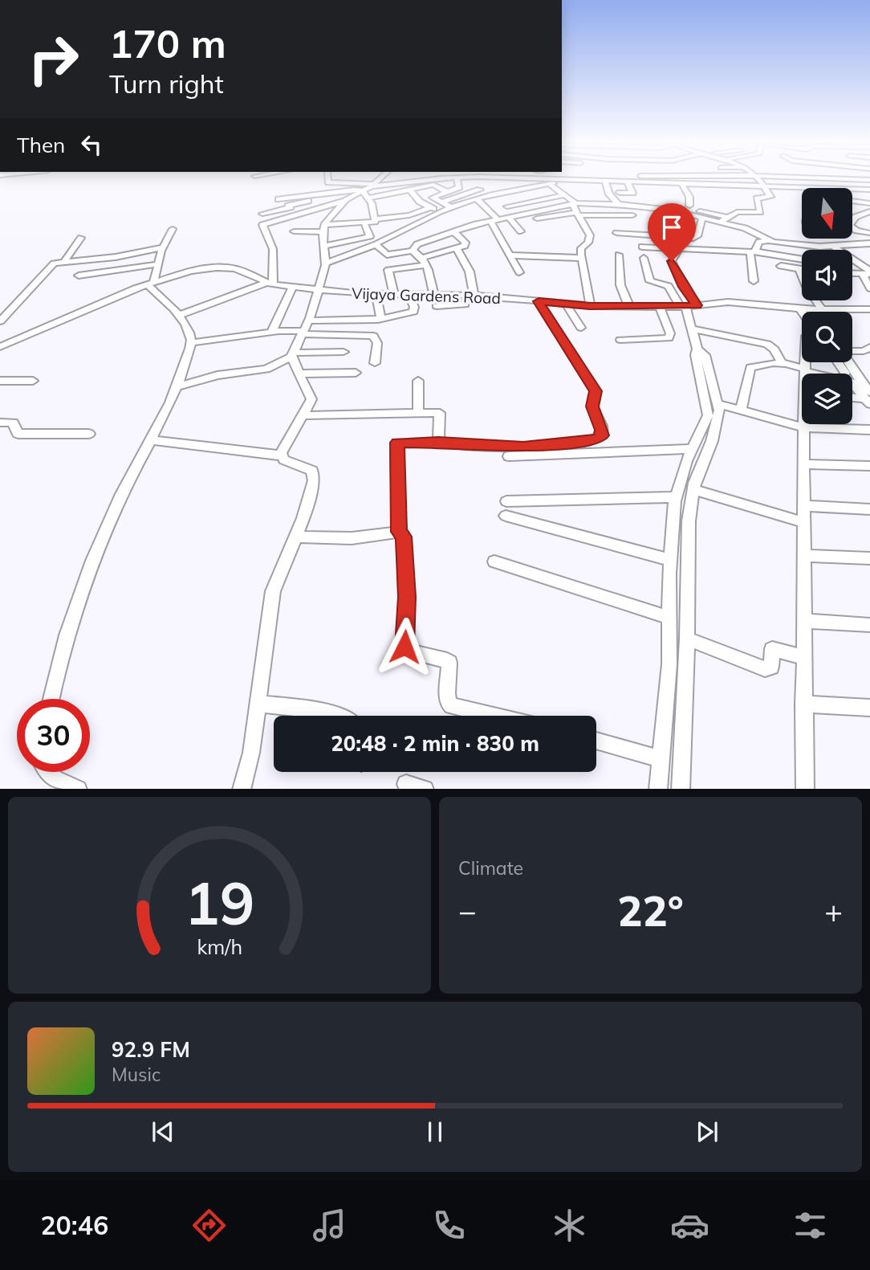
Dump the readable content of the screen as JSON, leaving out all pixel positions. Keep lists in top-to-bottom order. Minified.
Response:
{"streets":{"street":["Vijaya Gardens Road"]},"north":"bottom","page":{"turn":["170 m","Turn right"],"then":"Then","limit":"30","trip":"20:48 · 2 min · 830 m","tile":"Climate","heat":["−","22°","+"],"song":["92.9 FM","Music"],"tabs":"20:46","gauge":["19","km/h"]}}
